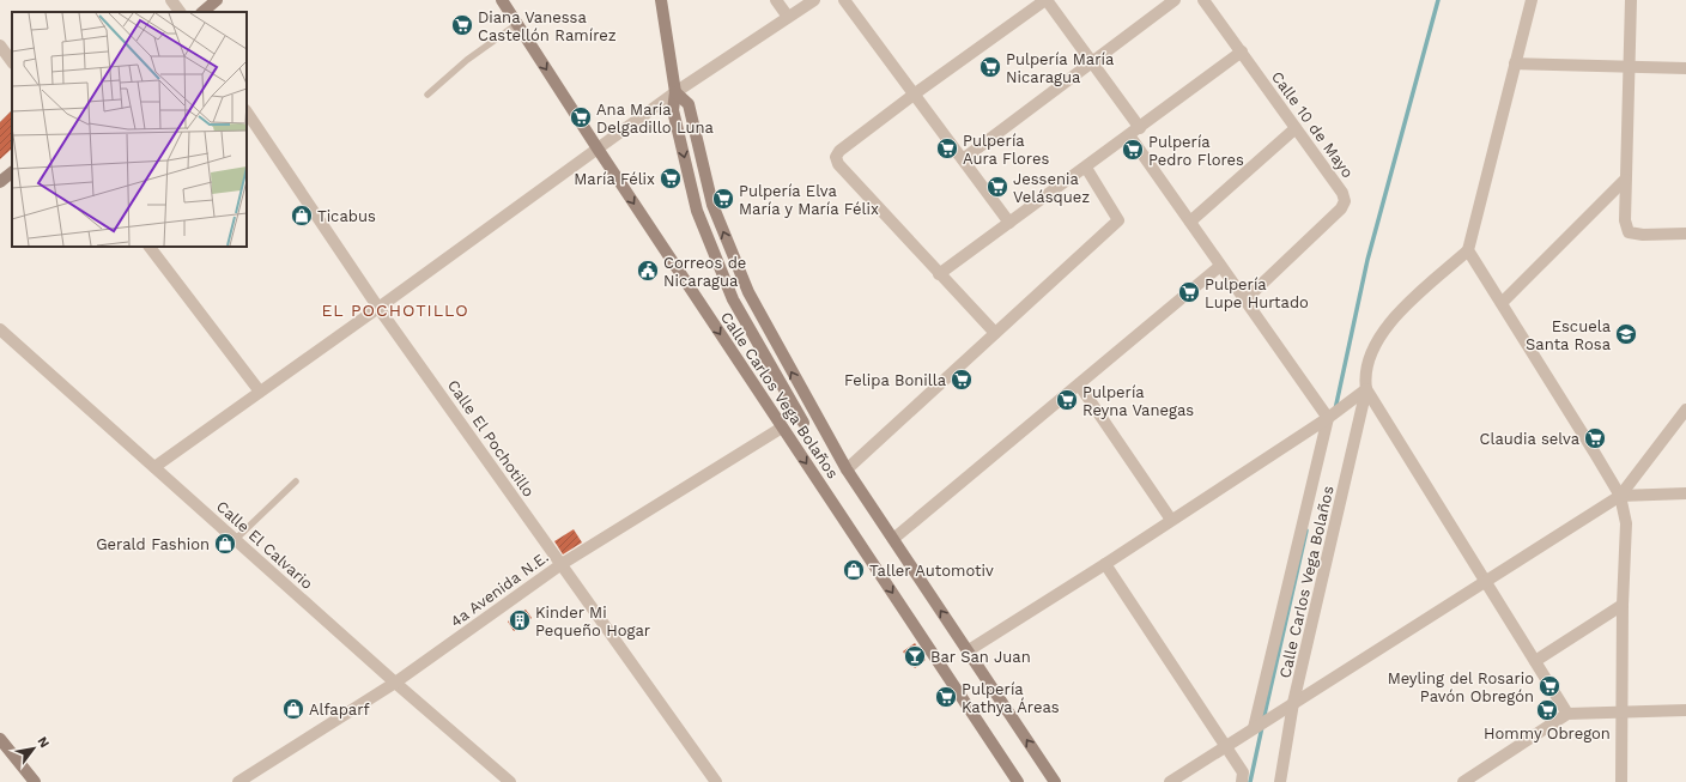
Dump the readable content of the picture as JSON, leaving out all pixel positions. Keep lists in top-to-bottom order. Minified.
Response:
{"streets":{"street":["Calle 10 de Mayo","Calle Carlos Vega Bolaños","Calle El Pochotillo","Calle El Calvario","4a Avenida N.E."]},"crossings":[["Calle Carlos Vega Bolaños","4a Avenida N.E."],["Calle El Pochotillo","4a Avenida N.E."],["Calle El Calvario","4a Avenida N.E."]],"districts":["EL POCHOTILLO"],"places":{"supermarket":["Diana Vanessa Castellón Ramírez","Pulpería María Nicaragua","Ana María Delgadillo Luna","Pulpería Aura Flores","Pulpería Pedro Flores","María Félix","Jessenia Velásquez","Pulpería Elva María y María Félix","Pulpería Lupe Hurtado","Felipa Bonilla","Pulpería Reyna Vanegas","Claudia selva","Meyling del Rosario Pavón Obregón","Pulpería Kathya Áreas","Hommy Obregon"],"shop":["Ticabus","Gerald Fashion","Taller Automotiv","Alfaparf"],"public building":["Correos de Nicaragua"],"school or university":["Escuela Santa Rosa"],"building":["Kinder Mi Pequeño Hogar"],"bar":["Bar San Juan"]},"north":"top right"}
